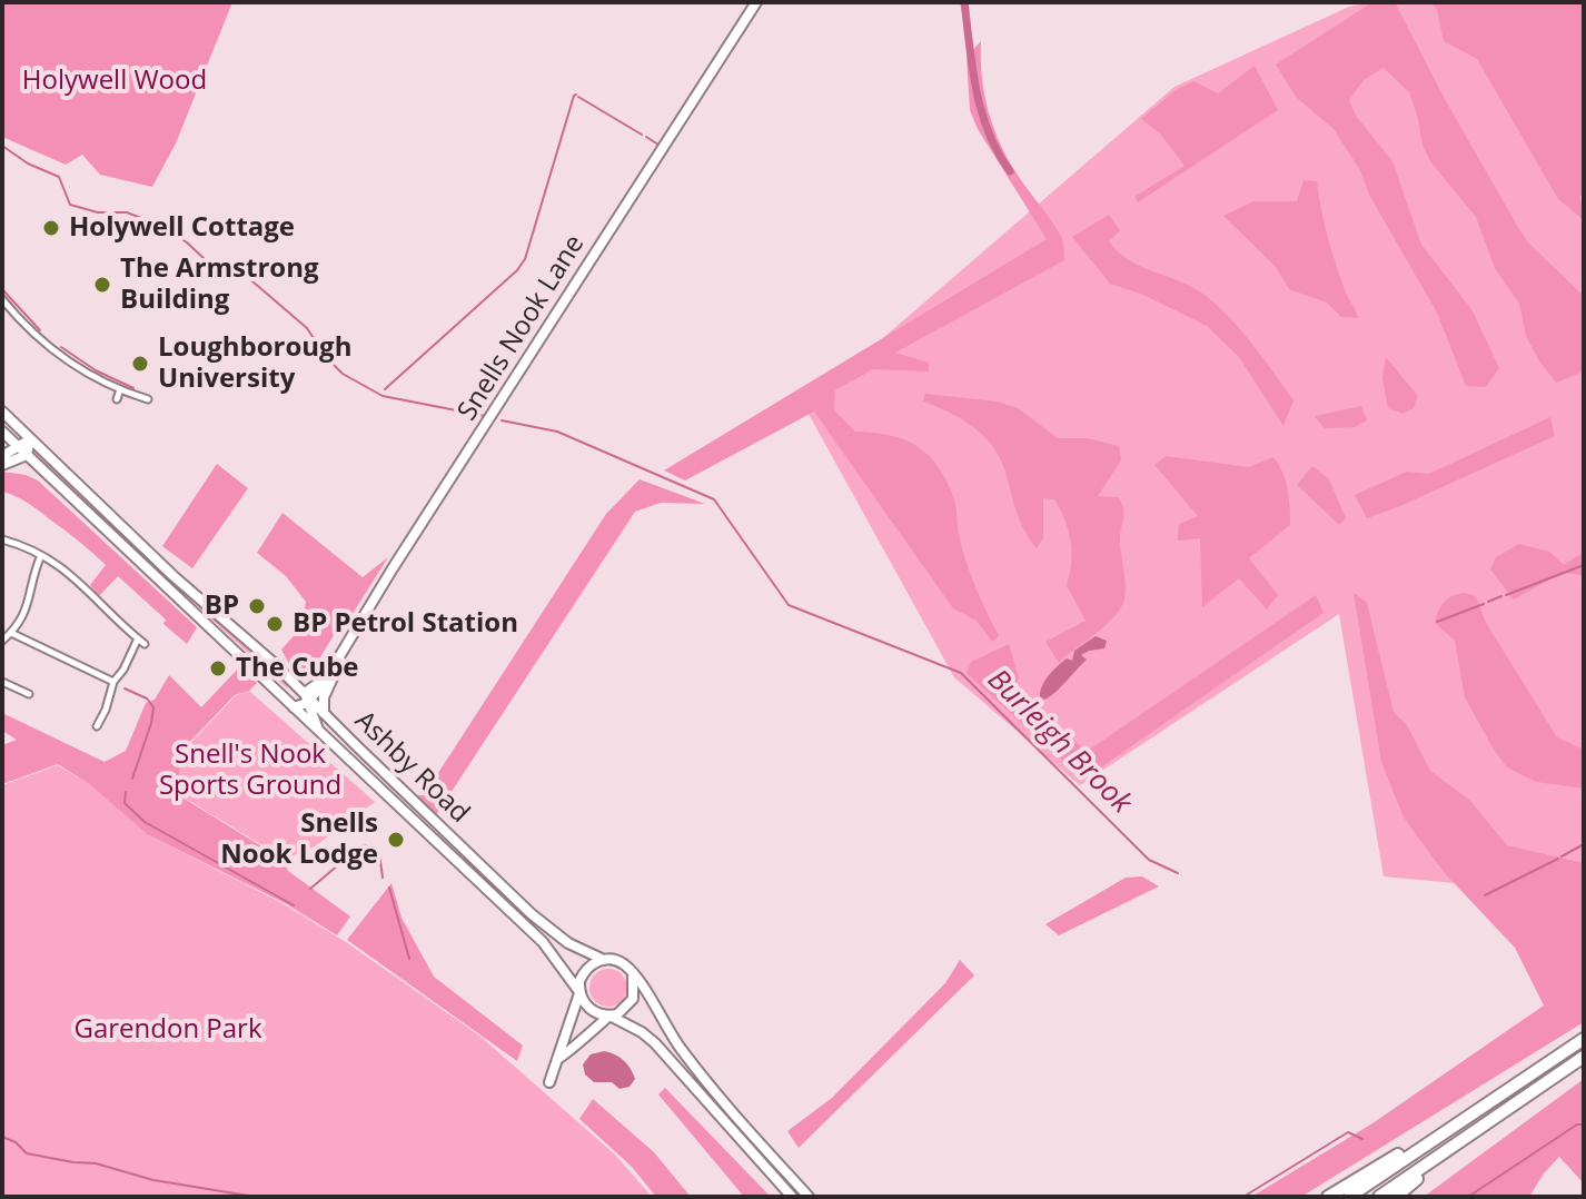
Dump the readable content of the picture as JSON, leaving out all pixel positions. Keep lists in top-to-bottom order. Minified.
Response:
{"streets":{"main road":["Snells Nook Lane","Ashby Road"]},"crossings":[["Snells Nook Lane","Ashby Road"]],"water":["Burleigh Brook"],"parks":["Holywell Wood","Snell's Nook Sports Ground","Garendon Park"],"places":["Holywell Cottage","The Armstrong Building","Loughborough University","BP","BP Petrol Station","The Cube","Snells Nook Lodge"]}
